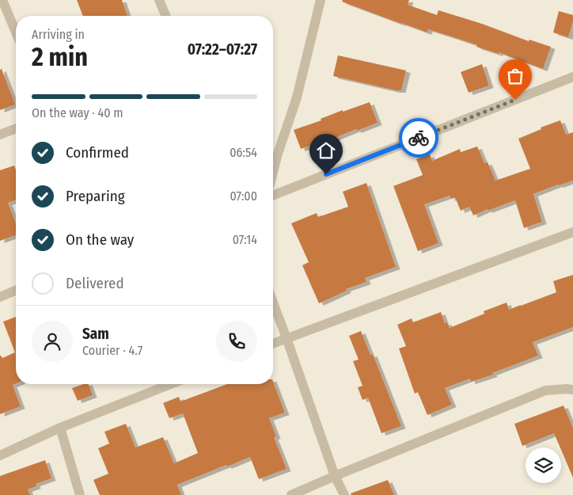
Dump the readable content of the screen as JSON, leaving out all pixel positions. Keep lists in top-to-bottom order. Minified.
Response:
{"page":{"heading":["2 min","Arriving in","07:22–07:27"],"panel":["Sam","Courier · 4.7"],"bar":"On the way · 40 m","list":[["Confirmed","06:54"],["Preparing","07:00"],["On the way","07:14"],"Delivered"]}}
